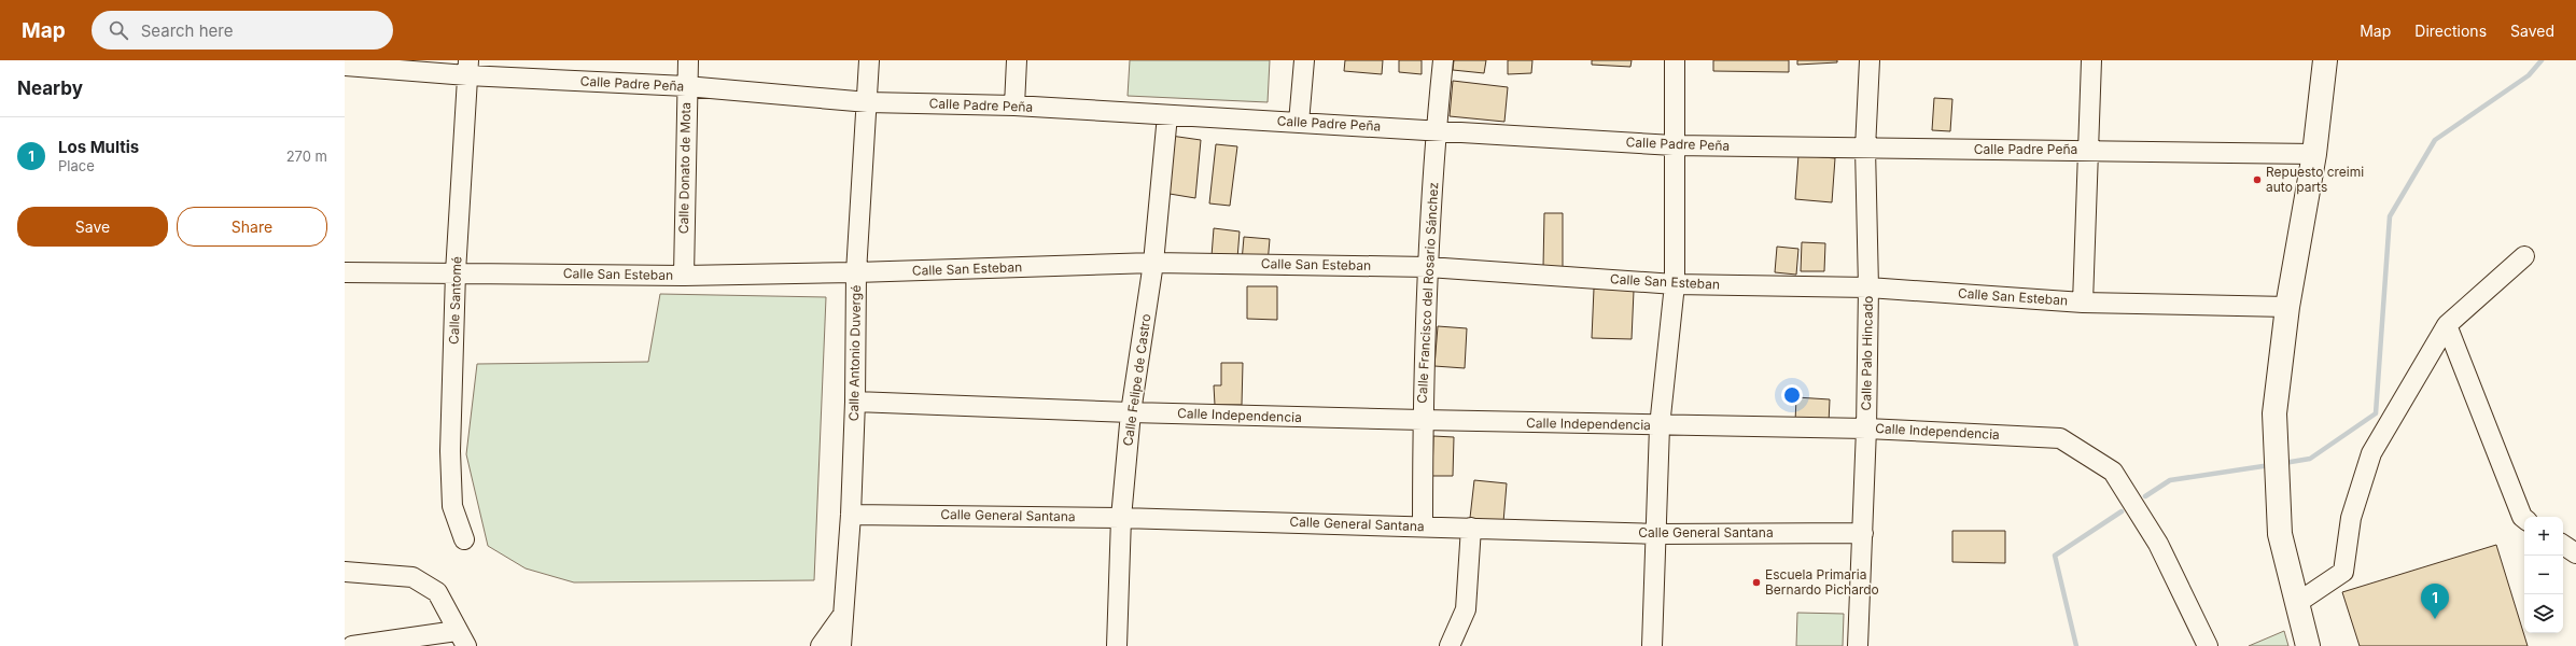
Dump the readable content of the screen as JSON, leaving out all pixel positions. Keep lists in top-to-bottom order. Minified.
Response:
{"streets":{"street":["Calle Padre Peña","Calle Donato de Mota","Calle San Esteban","Calle Francisco del Rosario Sánchez","Calle Santomé","Calle Antonio Duvergé","Calle Palo Hincado","Calle Felipe de Castro","Calle Independencia","Calle General Santana"]},"crossings":[["Calle Padre Peña","Calle Donato de Mota"],["Calle Padre Peña","Calle Francisco del Rosario Sánchez"],["Calle Padre Peña","Calle Santomé"],["Calle Padre Peña","Calle Antonio Duvergé"],["Calle Padre Peña","Calle Palo Hincado"],["Calle Padre Peña","Calle Felipe de Castro"],["Calle Donato de Mota","Calle San Esteban"],["Calle San Esteban","Calle Francisco del Rosario Sánchez"],["Calle San Esteban","Calle Santomé"],["Calle San Esteban","Calle Antonio Duvergé"],["Calle San Esteban","Calle Palo Hincado"],["Calle San Esteban","Calle Felipe de Castro"],["Calle Francisco del Rosario Sánchez","Calle Independencia"],["Calle Francisco del Rosario Sánchez","Calle General Santana"],["Calle Antonio Duvergé","Calle Independencia"],["Calle Antonio Duvergé","Calle General Santana"],["Calle Palo Hincado","Calle Independencia"],["Calle Palo Hincado","Calle General Santana"],["Calle Felipe de Castro","Calle Independencia"],["Calle Felipe de Castro","Calle General Santana"]],"places":["Repuesto creimi auto parts","Escuela Primaria Bernardo Pichardo"],"page":{"header":"Map","search":"Search here","nav":["Map","Directions","Saved"],"heading":"Nearby","list":[{"mark":"1","name":"Los Multis","note":"Place","value":"270 m"}],"buttons":["Save","Share"],"map_buttons":["+","−"],"pins":"1"}}
